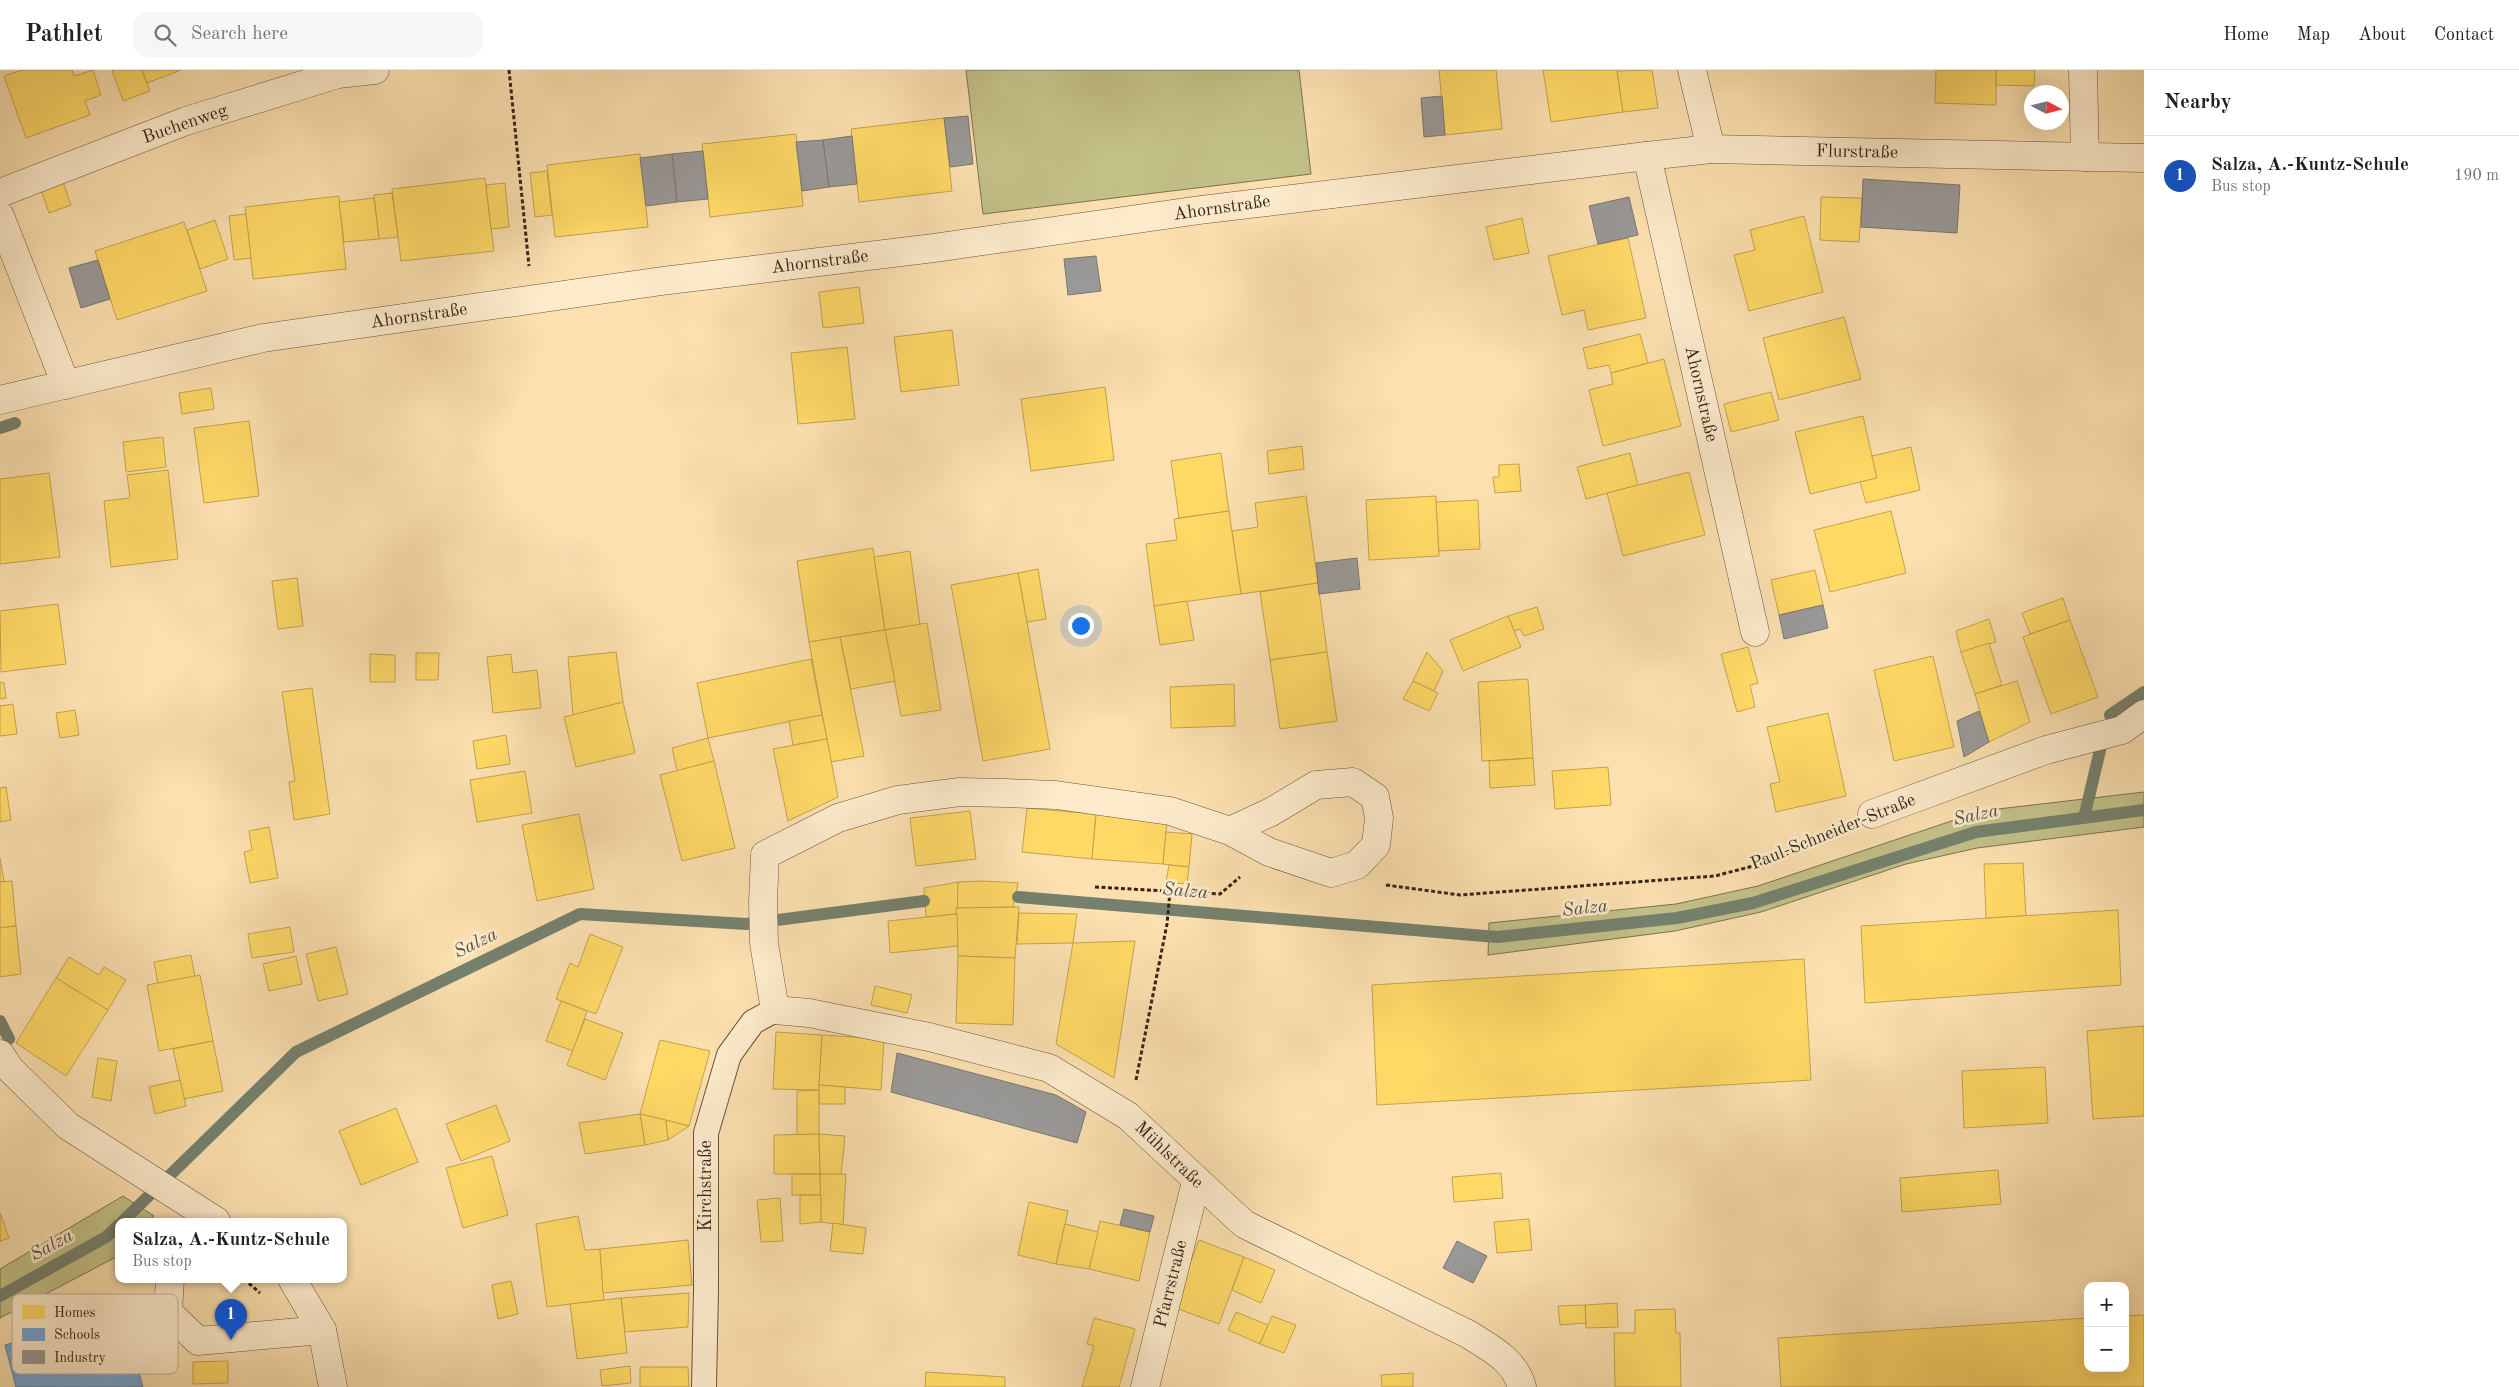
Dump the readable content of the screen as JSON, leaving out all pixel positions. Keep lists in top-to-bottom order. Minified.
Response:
{"streets":{"street":["Buchenweg","Flurstraße","Ahornstraße","Paul-Schneider-Straße","Mühlstraße","Pfarrstraße"],"lane":["Kirchstraße"]},"crossings":[["Flurstraße","Ahornstraße"],["Mühlstraße","Kirchstraße"],["Mühlstraße","Pfarrstraße"]],"water":["Salza"],"legend":["Homes","Schools","Industry"],"north":"right","page":{"header":"Pathlet","search":"Search here","nav":["Home","Map","About","Contact"],"heading":"Nearby","list":[{"mark":"1","name":"Salza, A.-Kuntz-Schule","note":"Bus stop","value":"190 m"}],"popup":["Salza, A.-Kuntz-Schule","Bus stop"],"map_buttons":["+","−"],"pins":"1"}}
